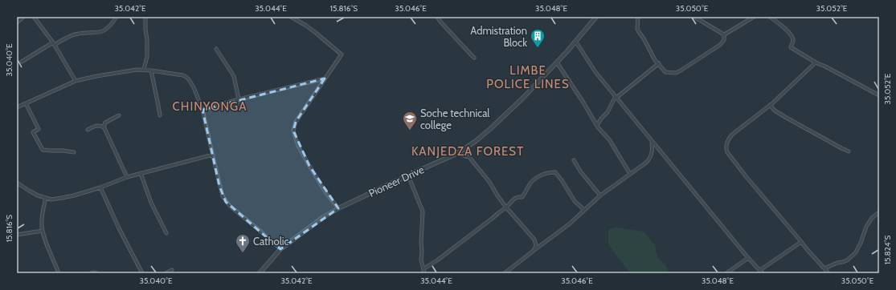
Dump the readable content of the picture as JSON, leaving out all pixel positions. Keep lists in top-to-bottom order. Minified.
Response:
{"streets":{"street":["Pioneer Drive"]},"districts":["LIMBE POLICE LINES","CHINYONGA","KANJEDZA FOREST"],"places":{"building":["Admistration Block"],"school or university":["Soche technical college"],"church":["Catholic"]},"coordinates":["35.042°E","35.044°E","15.816°S","35.046°E","35.048°E","35.050°E","35.052°E","35.040°E","15.824°S"]}
